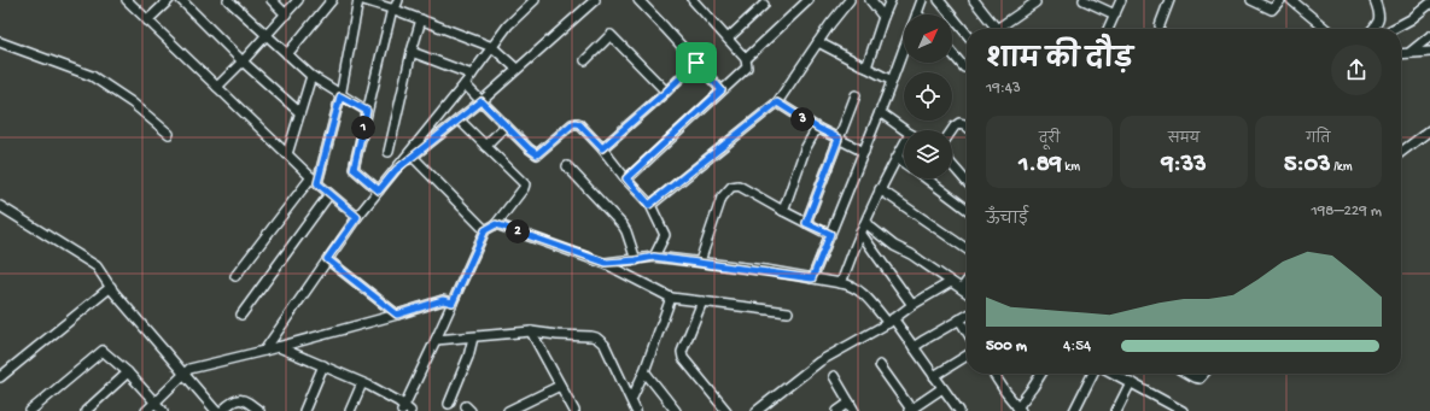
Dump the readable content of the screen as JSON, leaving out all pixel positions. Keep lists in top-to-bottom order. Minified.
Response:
{"north":"top right","page":{"heading":["शाम की दौड़","19:43"],"pins":["3","1","2"],"stats":[["दूरी","1.89 km"],["समय","9:33"],["गति","5:03 /km"]],"chart":["ऊँचाई","198–229 m"],"list":[{"name":"500 m","note":"4:54"}]}}
